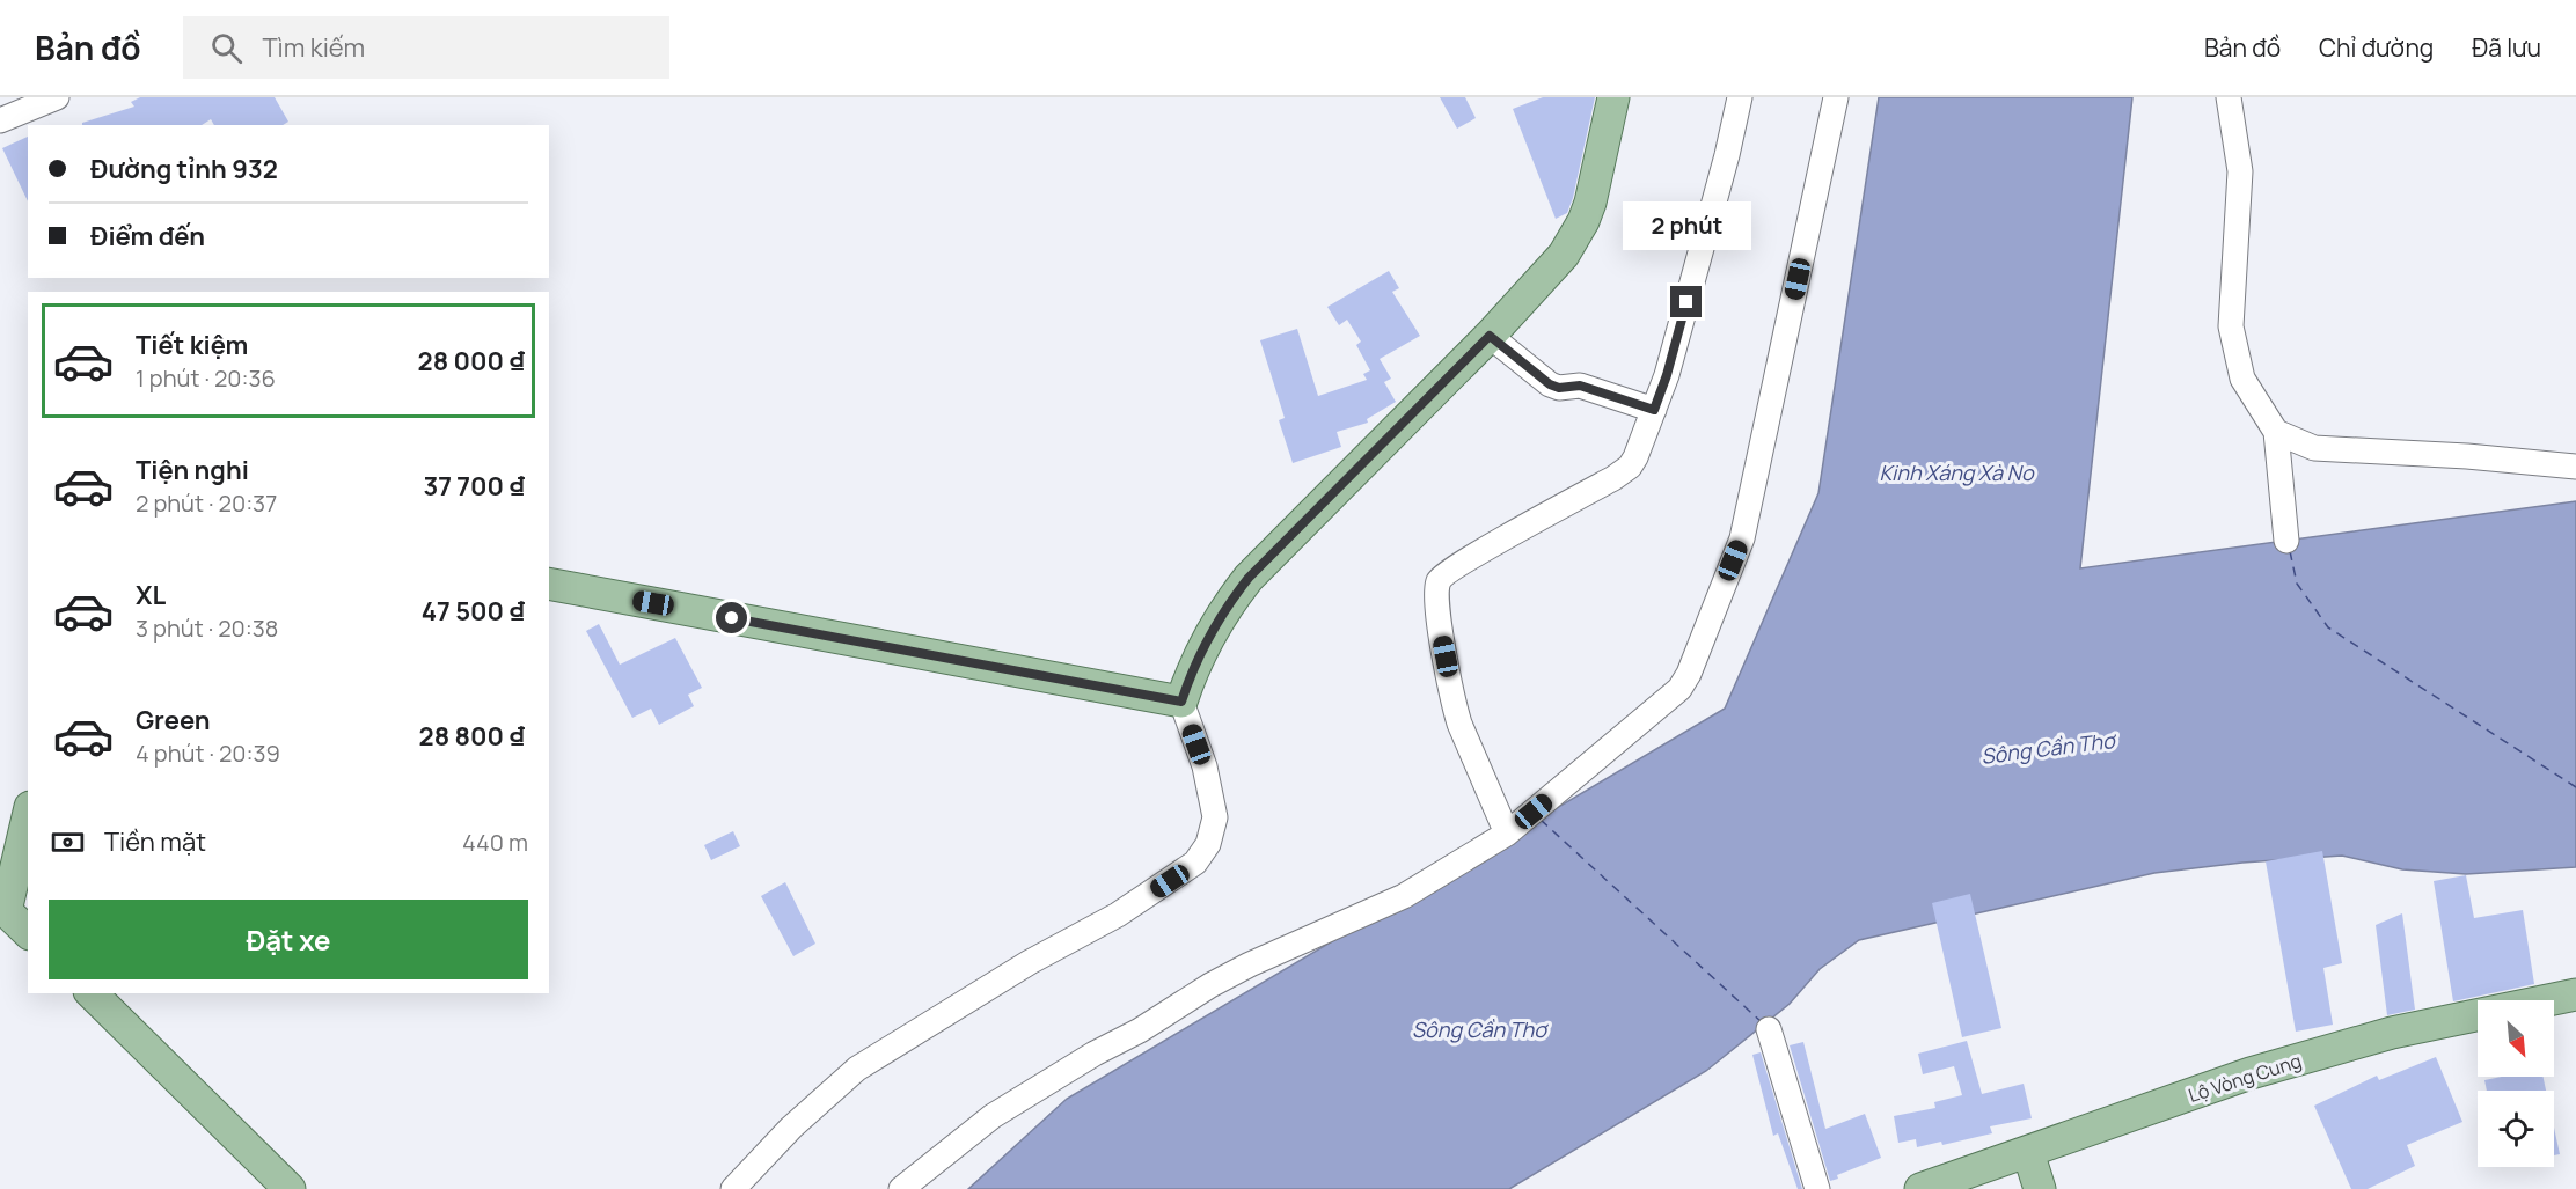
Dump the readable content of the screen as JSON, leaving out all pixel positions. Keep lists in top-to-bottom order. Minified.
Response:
{"streets":{"main road":["Lộ Vòng Cung"]},"water":["Kinh Xáng Xà No","Sông Cần Thơ"],"north":"bottom right","page":{"header":"Bản đồ","search":"Tìm kiếm","nav":["Bản đồ","Chỉ đường","Đã lưu"],"banner":["Đường tỉnh 932","Điểm đến"],"bubble":"2 phút","list":[{"name":"Tiết kiệm","note":"1 phút · 20:36","value":"28 000 ₫"},{"name":"Tiện nghi","note":"2 phút · 20:37","value":"37 700 ₫"},{"name":"XL","note":"3 phút · 20:38","value":"47 500 ₫"},{"name":"Green","note":"4 phút · 20:39","value":"28 800 ₫"}],"pay":["Tiền mặt","440 m"],"buttons":"Đặt xe"}}
